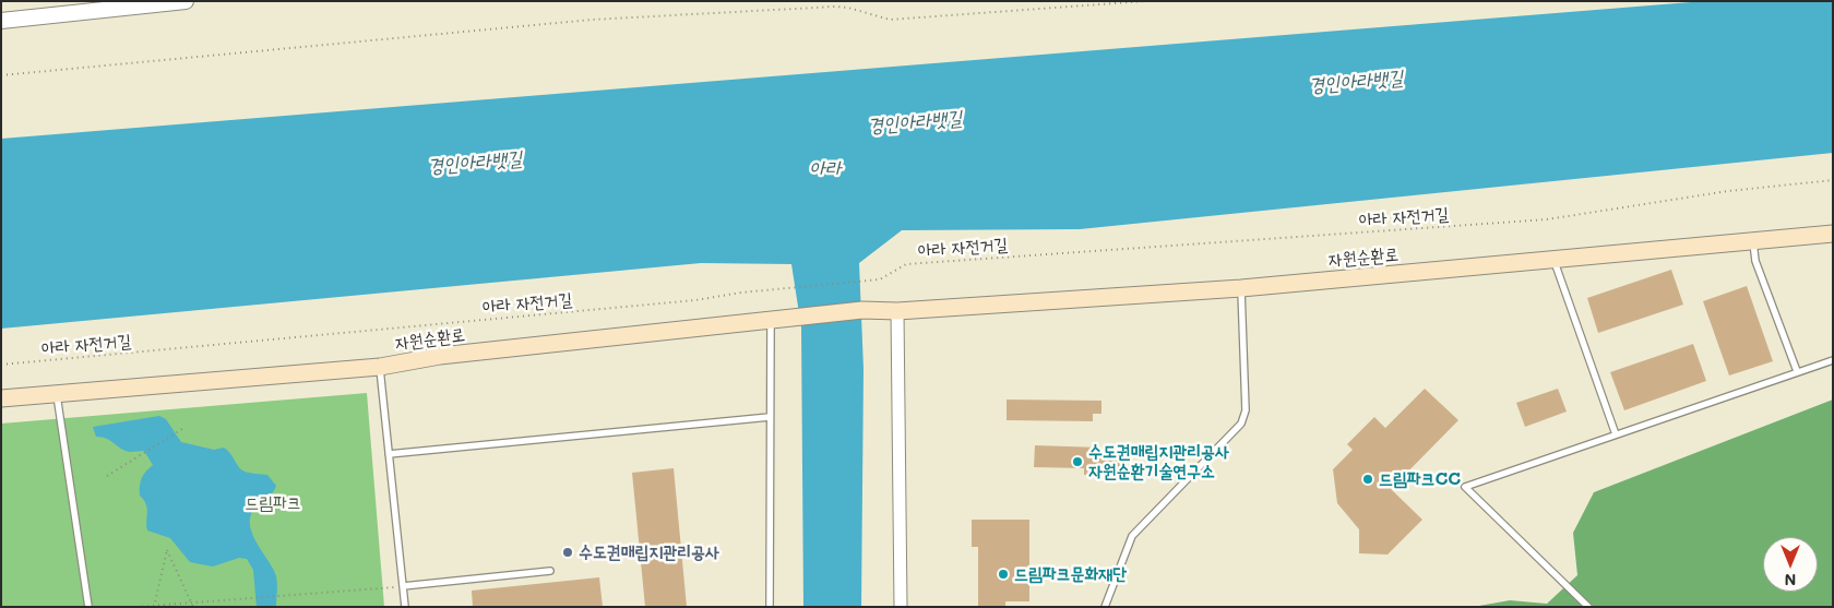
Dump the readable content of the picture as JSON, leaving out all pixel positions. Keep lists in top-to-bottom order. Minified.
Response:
{"streets":{"main road":["자원순환로"],"path":["아라 자전거길"]},"water":["경인아라뱃길","아라"],"parks":["드림파크"],"places":["수도권매립지관리공사 자원순환기술연구소","드림파크CC","수도권매립지관리공사","드림파크문화재단"],"north":"bottom"}
